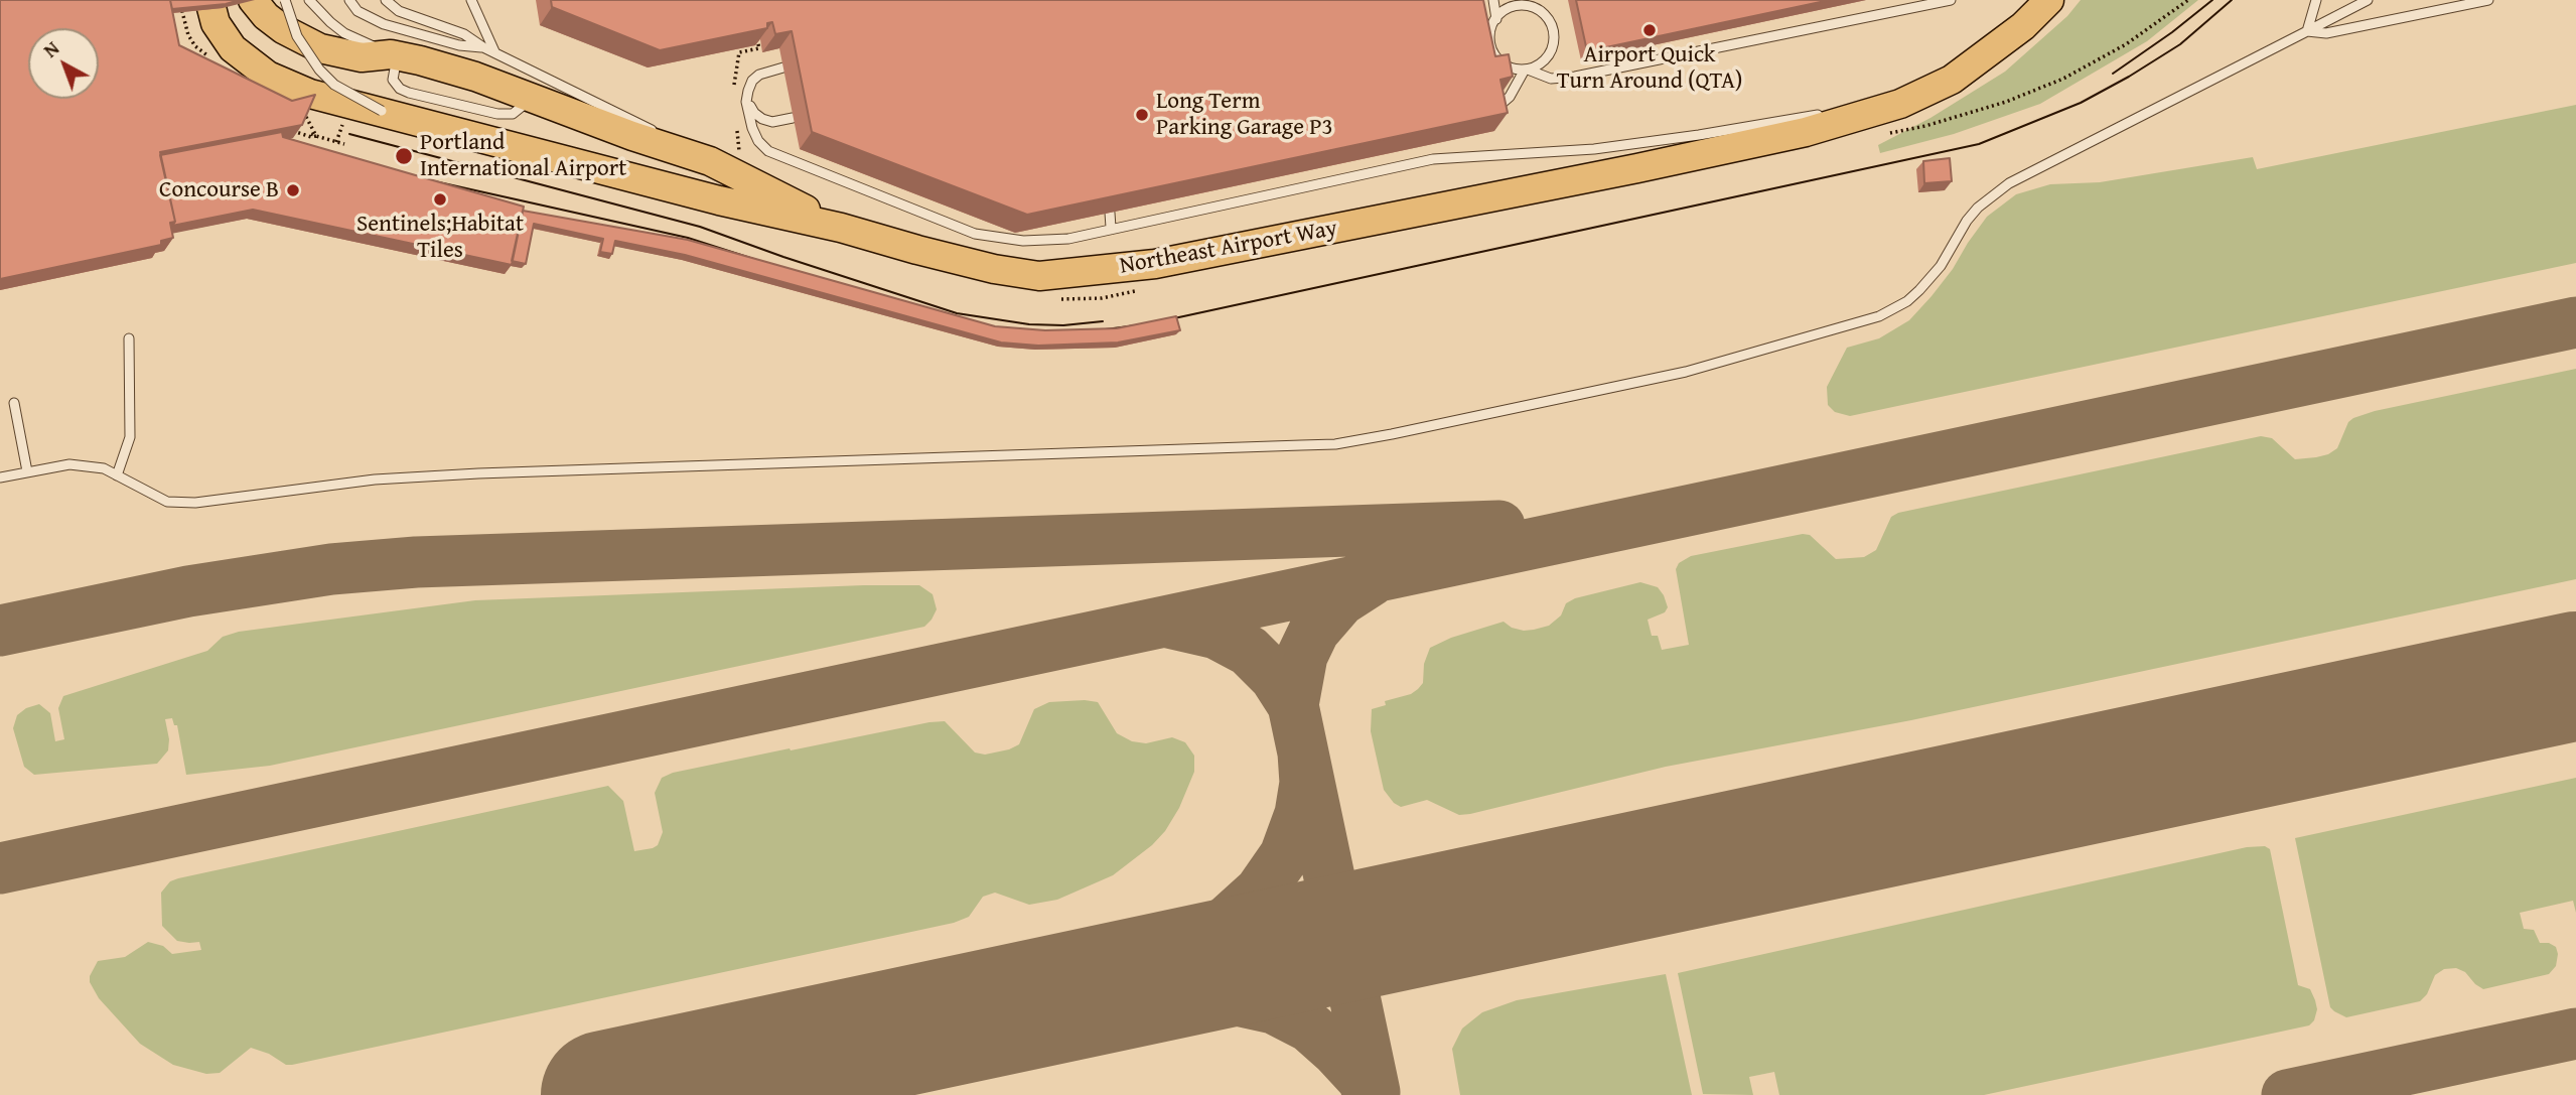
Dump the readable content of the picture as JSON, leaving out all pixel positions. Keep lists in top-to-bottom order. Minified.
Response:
{"streets":{"main road":["Northeast Airport Way"]},"places":["Airport Quick Turn Around (QTA)","Long Term Parking Garage P3","Portland International Airport","Concourse B","Sentinels;Habitat Tiles"],"north":"top left"}
